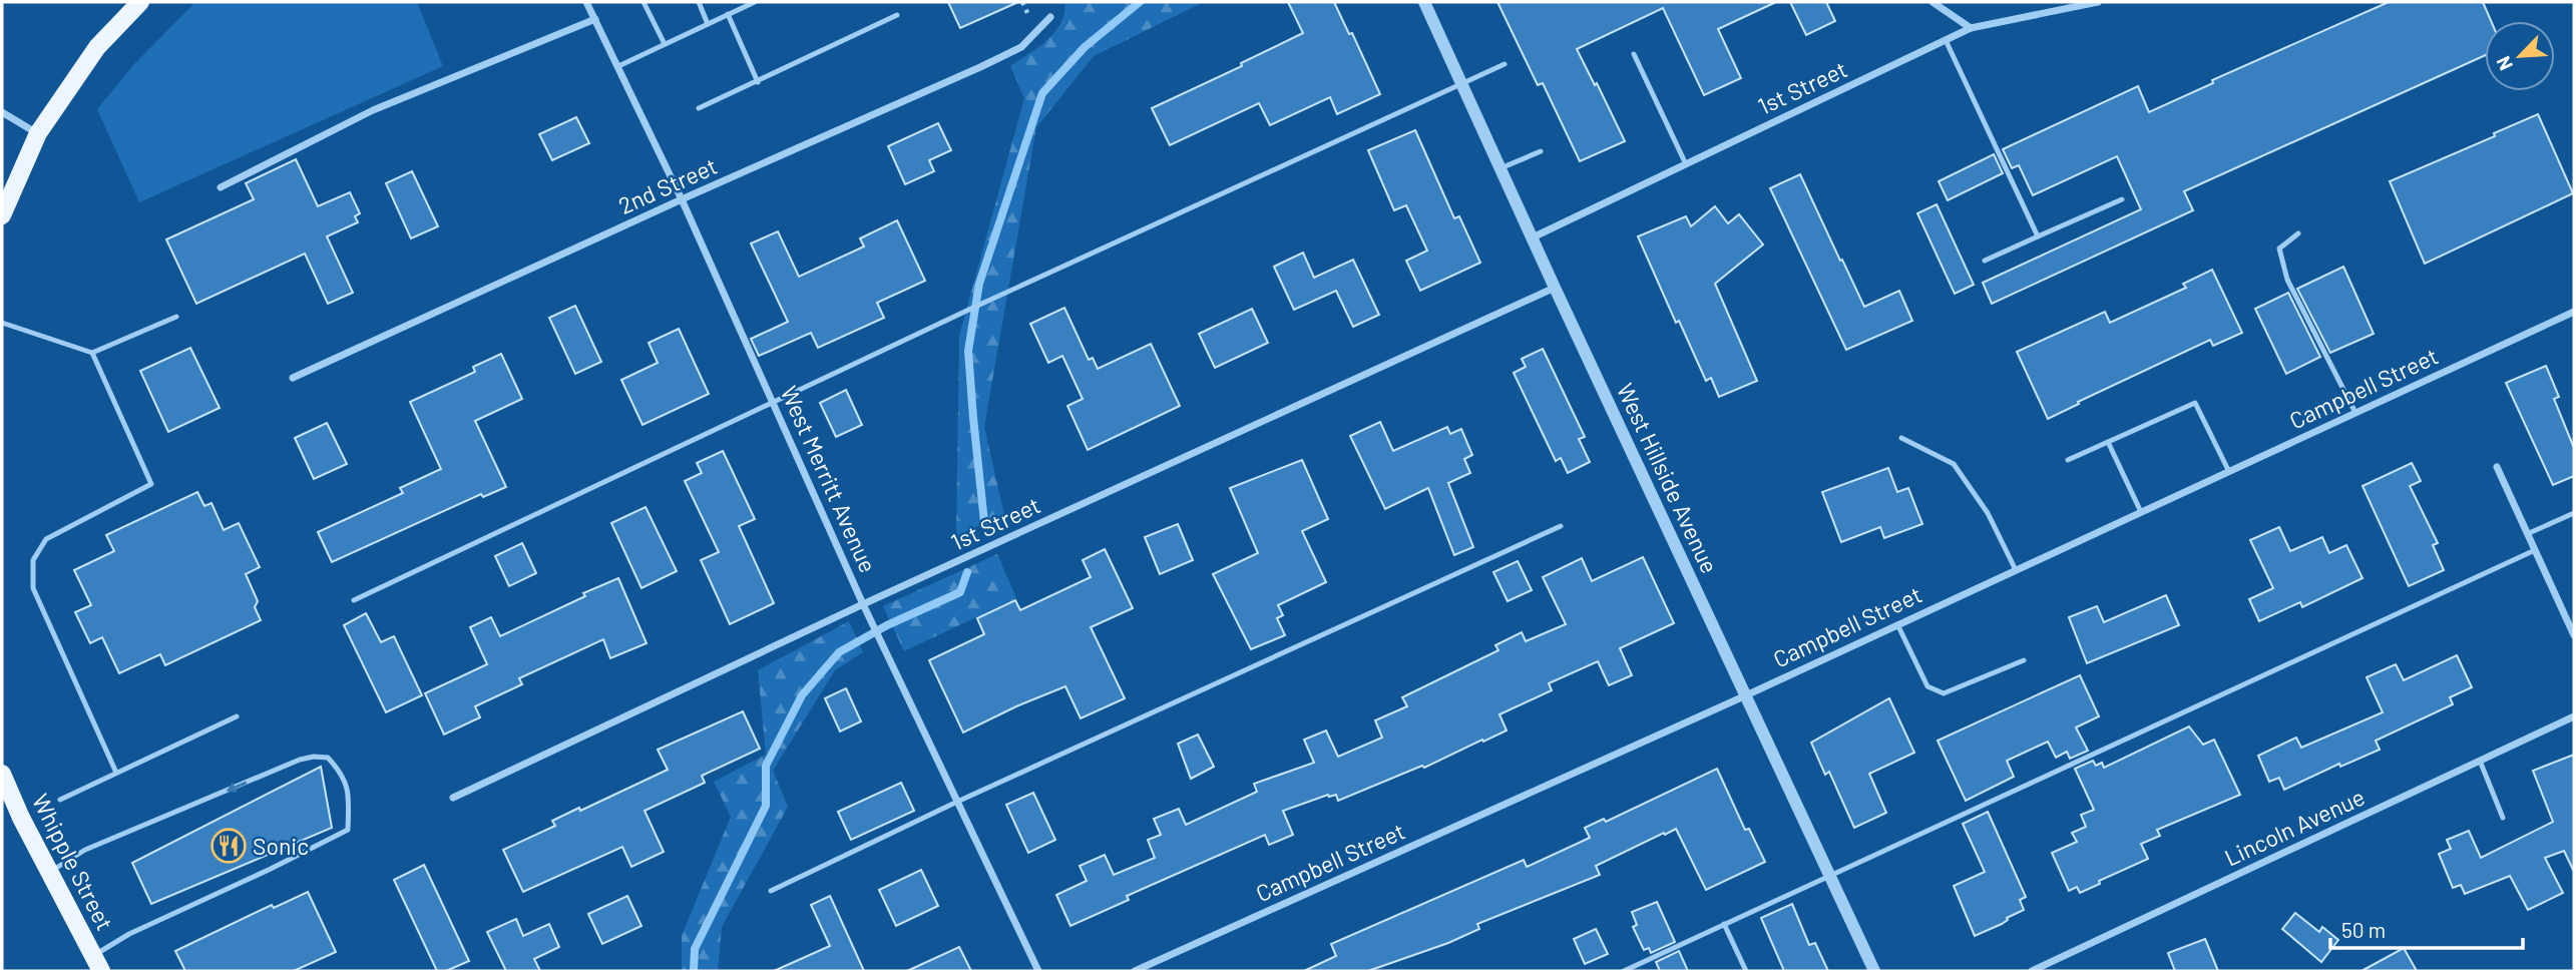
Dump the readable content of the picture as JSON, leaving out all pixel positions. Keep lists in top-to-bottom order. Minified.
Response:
{"streets":{"main road":["Whipple Street"],"street":["1st Street","2nd Street","Campbell Street","West Hillside Avenue","West Merritt Avenue","Lincoln Avenue"]},"crossings":[["1st Street","West Hillside Avenue"],["1st Street","West Merritt Avenue"],["2nd Street","West Merritt Avenue"],["Campbell Street","West Hillside Avenue"]],"places":{"restaurant":["Sonic"]},"scale_bar":"50 m","north":"bottom left"}
